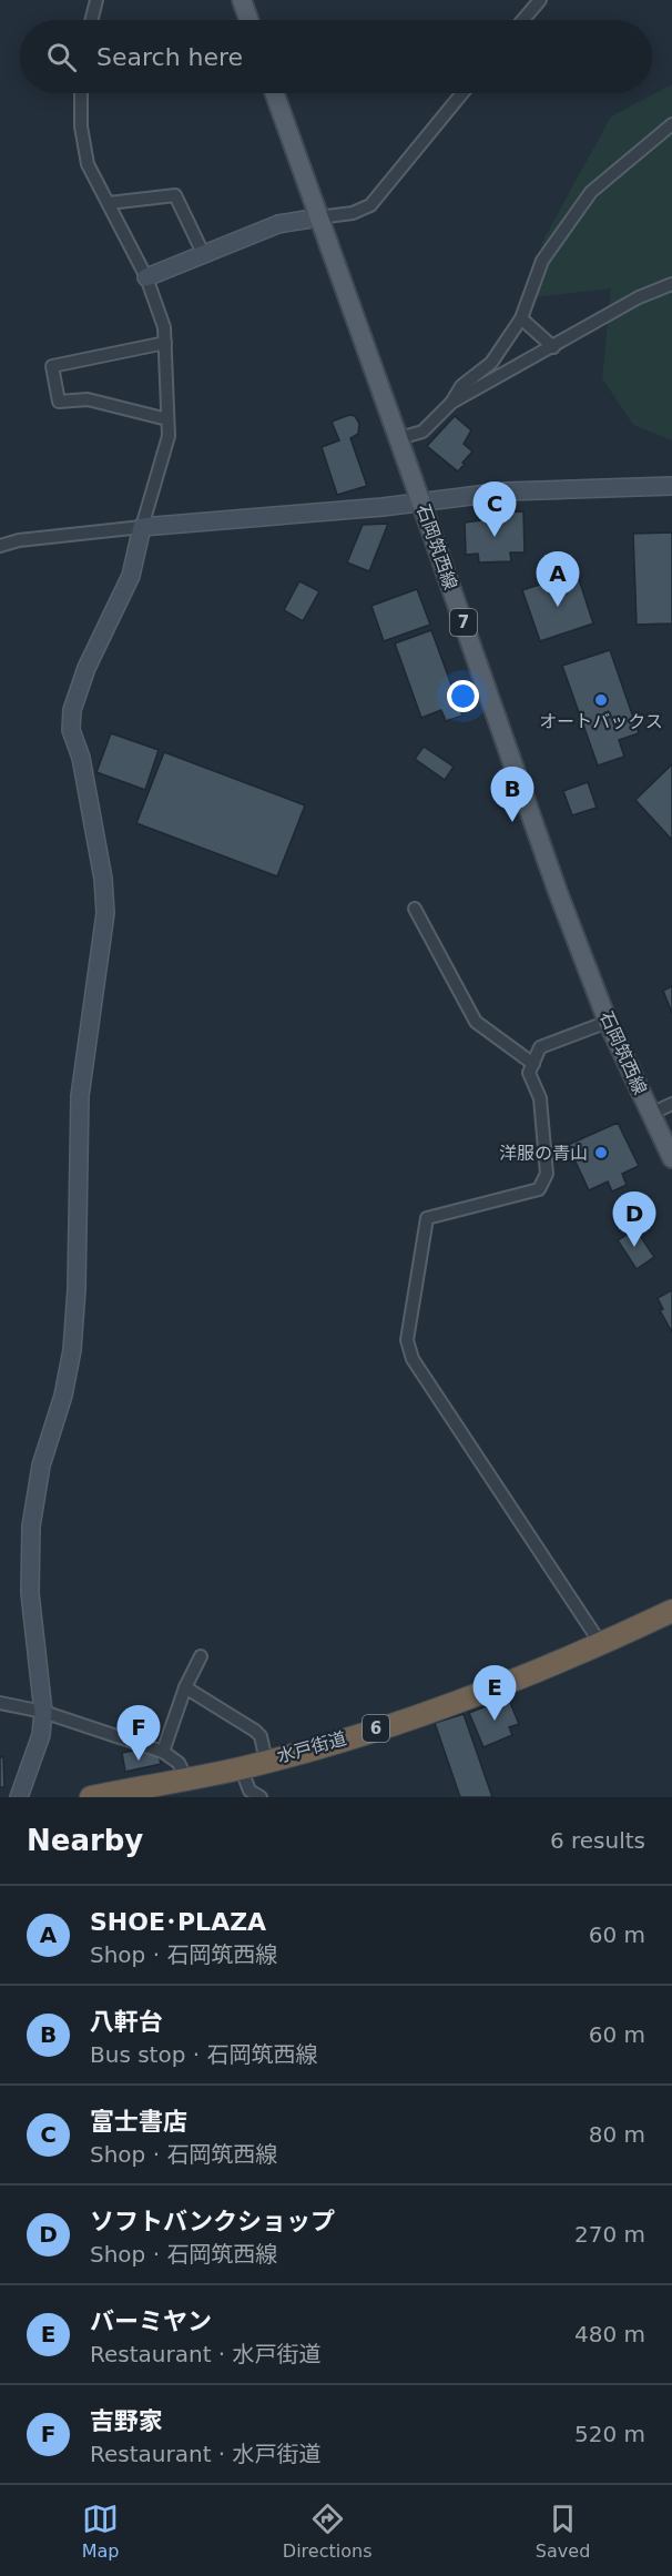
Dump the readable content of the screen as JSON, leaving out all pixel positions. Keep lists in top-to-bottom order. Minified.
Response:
{"streets":{"highway":["6","水戸街道"],"main road":["石岡筑西線","7"]},"places":["オートバックス","洋服の青山"],"page":{"search":"Search here","pins":["C","A","B","D","E","F"],"heading":["Nearby","6 results"],"list":[{"mark":"A","name":"SHOE･PLAZA","note":"Shop · 石岡筑西線","value":"60 m"},{"mark":"B","name":"八軒台","note":"Bus stop · 石岡筑西線","value":"60 m"},{"mark":"C","name":"富士書店","note":"Shop · 石岡筑西線","value":"80 m"},{"mark":"D","name":"ソフトバンクショップ","note":"Shop · 石岡筑西線","value":"270 m"},{"mark":"E","name":"バーミヤン","note":"Restaurant · 水戸街道","value":"480 m"},{"mark":"F","name":"吉野家","note":"Restaurant · 水戸街道","value":"520 m"}],"nav":["Map","Directions","Saved"]}}
